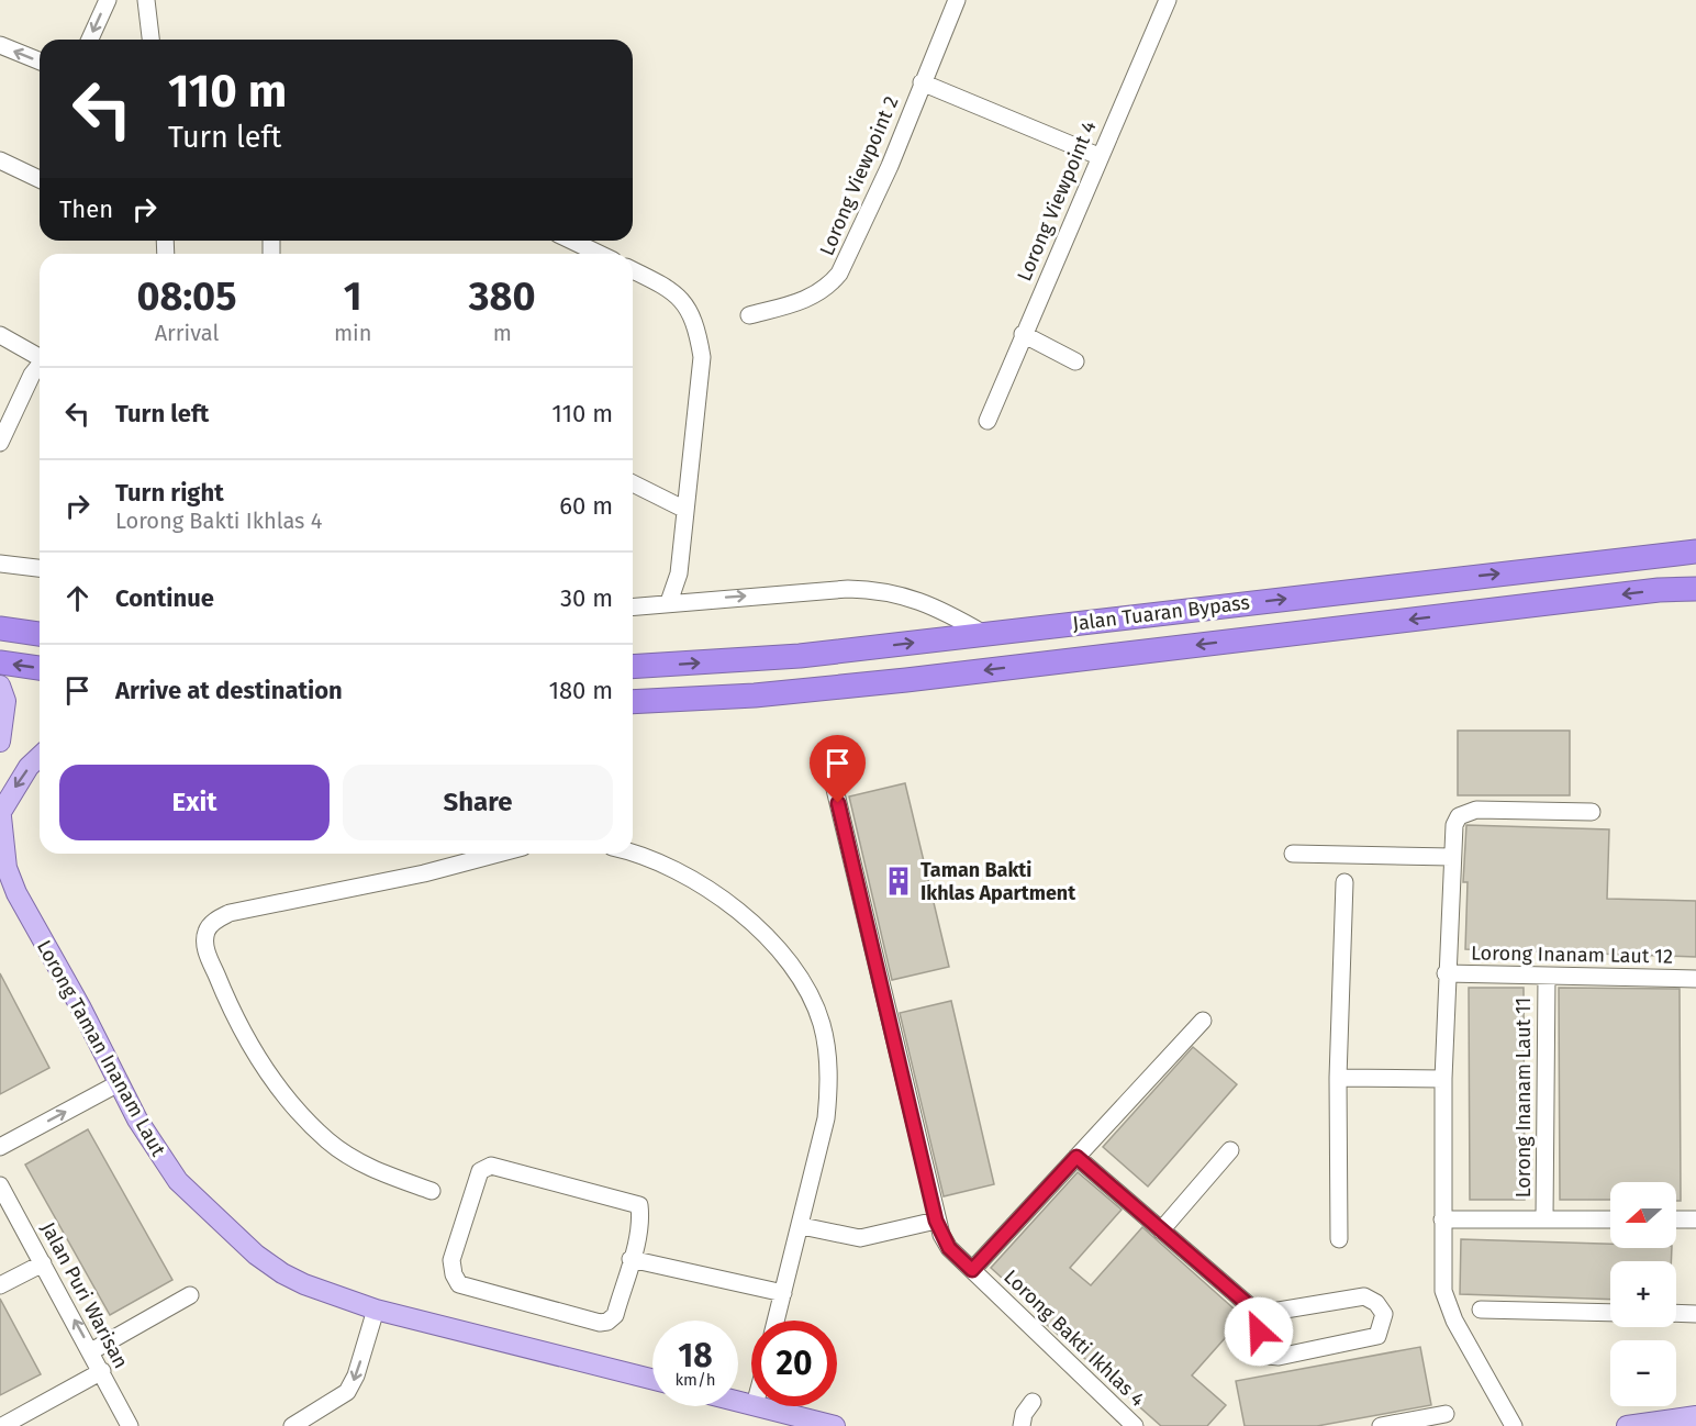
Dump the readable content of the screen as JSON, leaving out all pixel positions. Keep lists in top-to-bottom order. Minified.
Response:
{"streets":{"highway":["Jalan Tuaran Bypass"],"main road":["Lorong Taman Inanam Laut"],"street":["Lorong Viewpoint 2","Lorong Viewpoint 4","Lorong Inanam Laut 12","Lorong Inanam Laut 11","Jalan Puri Warisan","Lorong Bakti Ikhlas 4"]},"crossings":[["Lorong Inanam Laut 12","Lorong Inanam Laut 11"]],"one_way":["Jalan Puri Warisan"],"places":{"building":["Taman Bakti Ikhlas Apartment"]},"north":"left","page":{"turn":["110 m","Turn left"],"then":"Then","eta":["08:05","Arrival","1","min","380","m"],"list":[{"name":"Turn left","value":"110 m"},{"name":"Turn right","note":"Lorong Bakti Ikhlas 4","value":"60 m"},{"name":"Continue","value":"30 m"},{"name":"Arrive at destination","value":"180 m"}],"buttons":["Exit","Share"],"map_buttons":["+","−"],"speed":"18 km/h","limit":"20"}}
